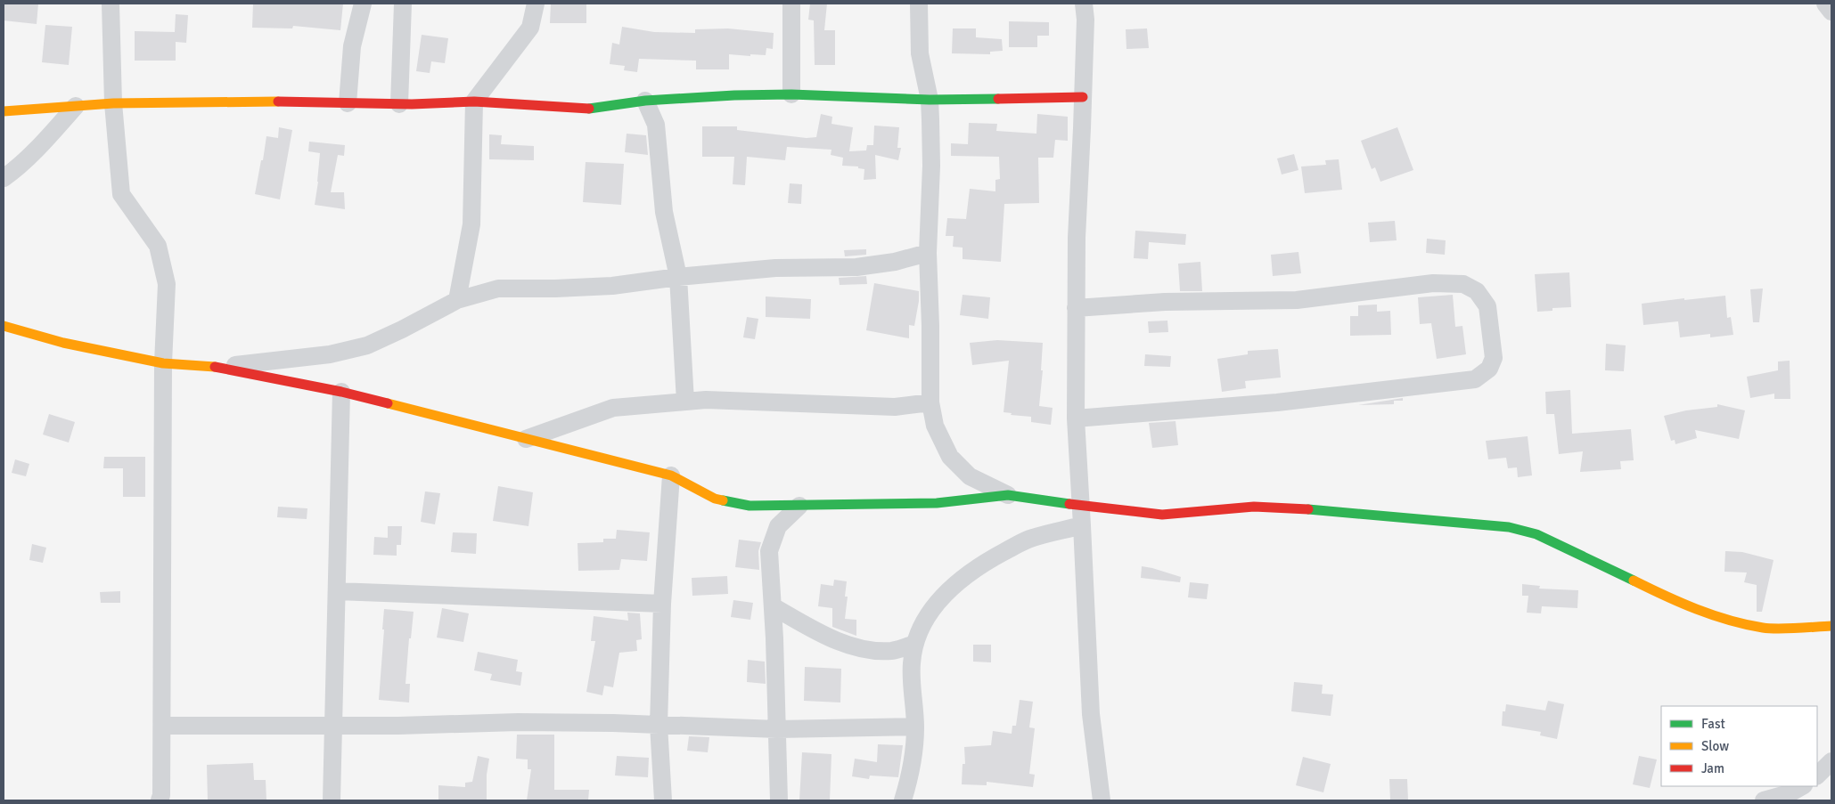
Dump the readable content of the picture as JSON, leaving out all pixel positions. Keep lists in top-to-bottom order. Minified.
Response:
{"legend":["Fast","Slow","Jam"]}
